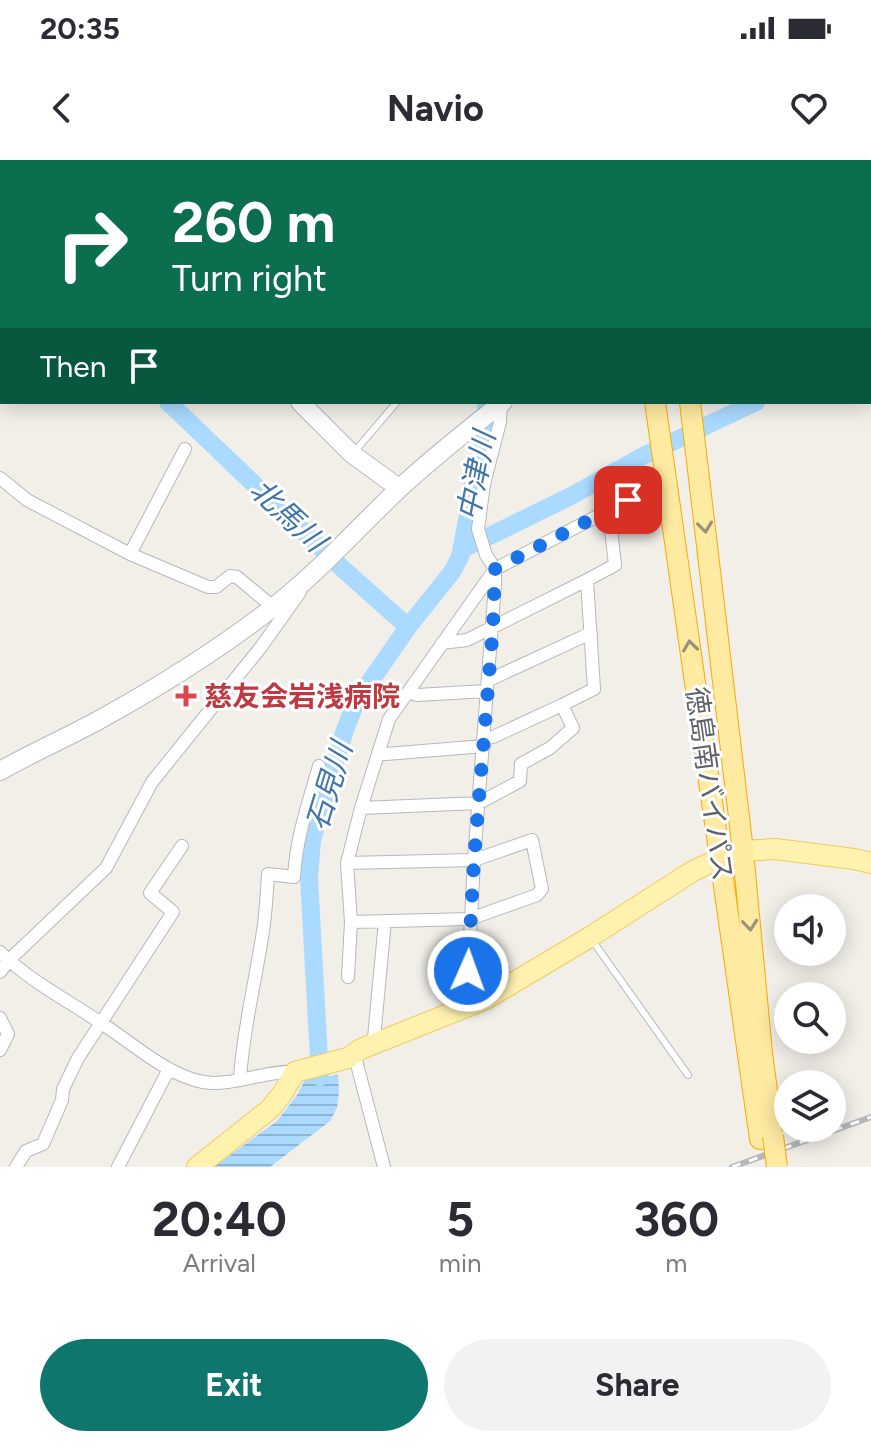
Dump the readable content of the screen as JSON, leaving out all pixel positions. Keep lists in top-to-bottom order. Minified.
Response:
{"streets":{"highway":["徳島南バイパス"]},"water":["中津川","北馬川","石見川"],"places":{"health":["慈友会岩浅病院"]},"page":{"status":"20:35","header":"Navio","turn":["260 m","Turn right"],"then":"Then","eta":["20:40","Arrival","5","min","360","m"],"buttons":["Exit","Share"]}}
